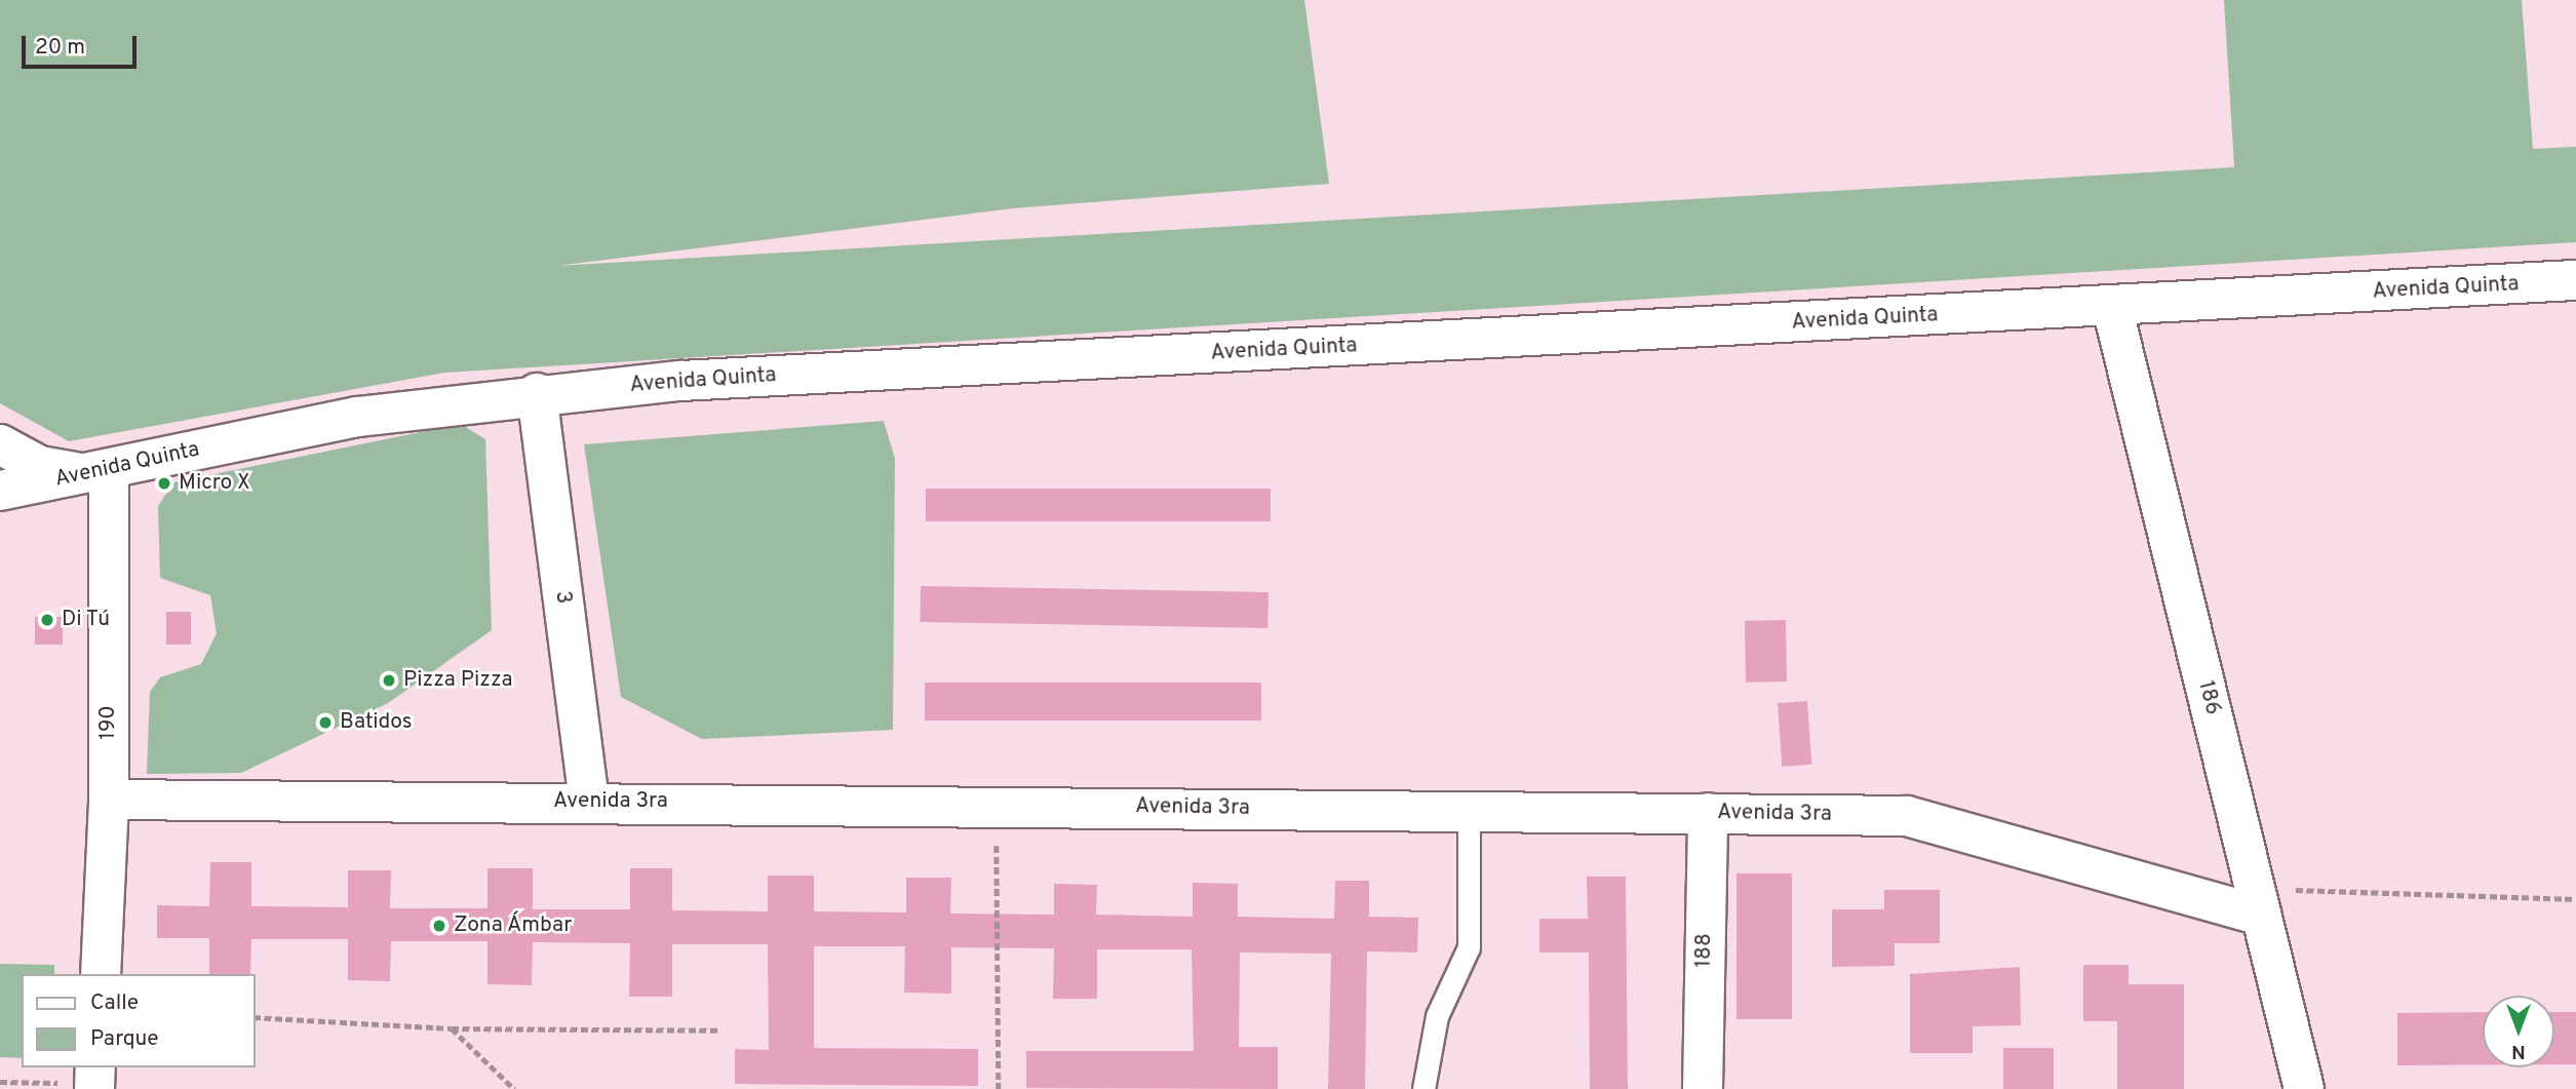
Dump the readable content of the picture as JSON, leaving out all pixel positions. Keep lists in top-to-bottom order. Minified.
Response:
{"streets":{"street":["Avenida Quinta","3","186","190","Avenida 3ra","188"]},"crossings":[["Avenida Quinta","3"],["Avenida Quinta","186"],["Avenida Quinta","190"],["3","Avenida 3ra"],["186","Avenida 3ra"],["190","Avenida 3ra"],["Avenida 3ra","188"]],"places":["Micro X","Di Tú","Pizza Pizza","Batidos","Zona Ámbar"],"legend":["Calle","Parque"],"scale_bar":"20 m","north":"bottom"}
